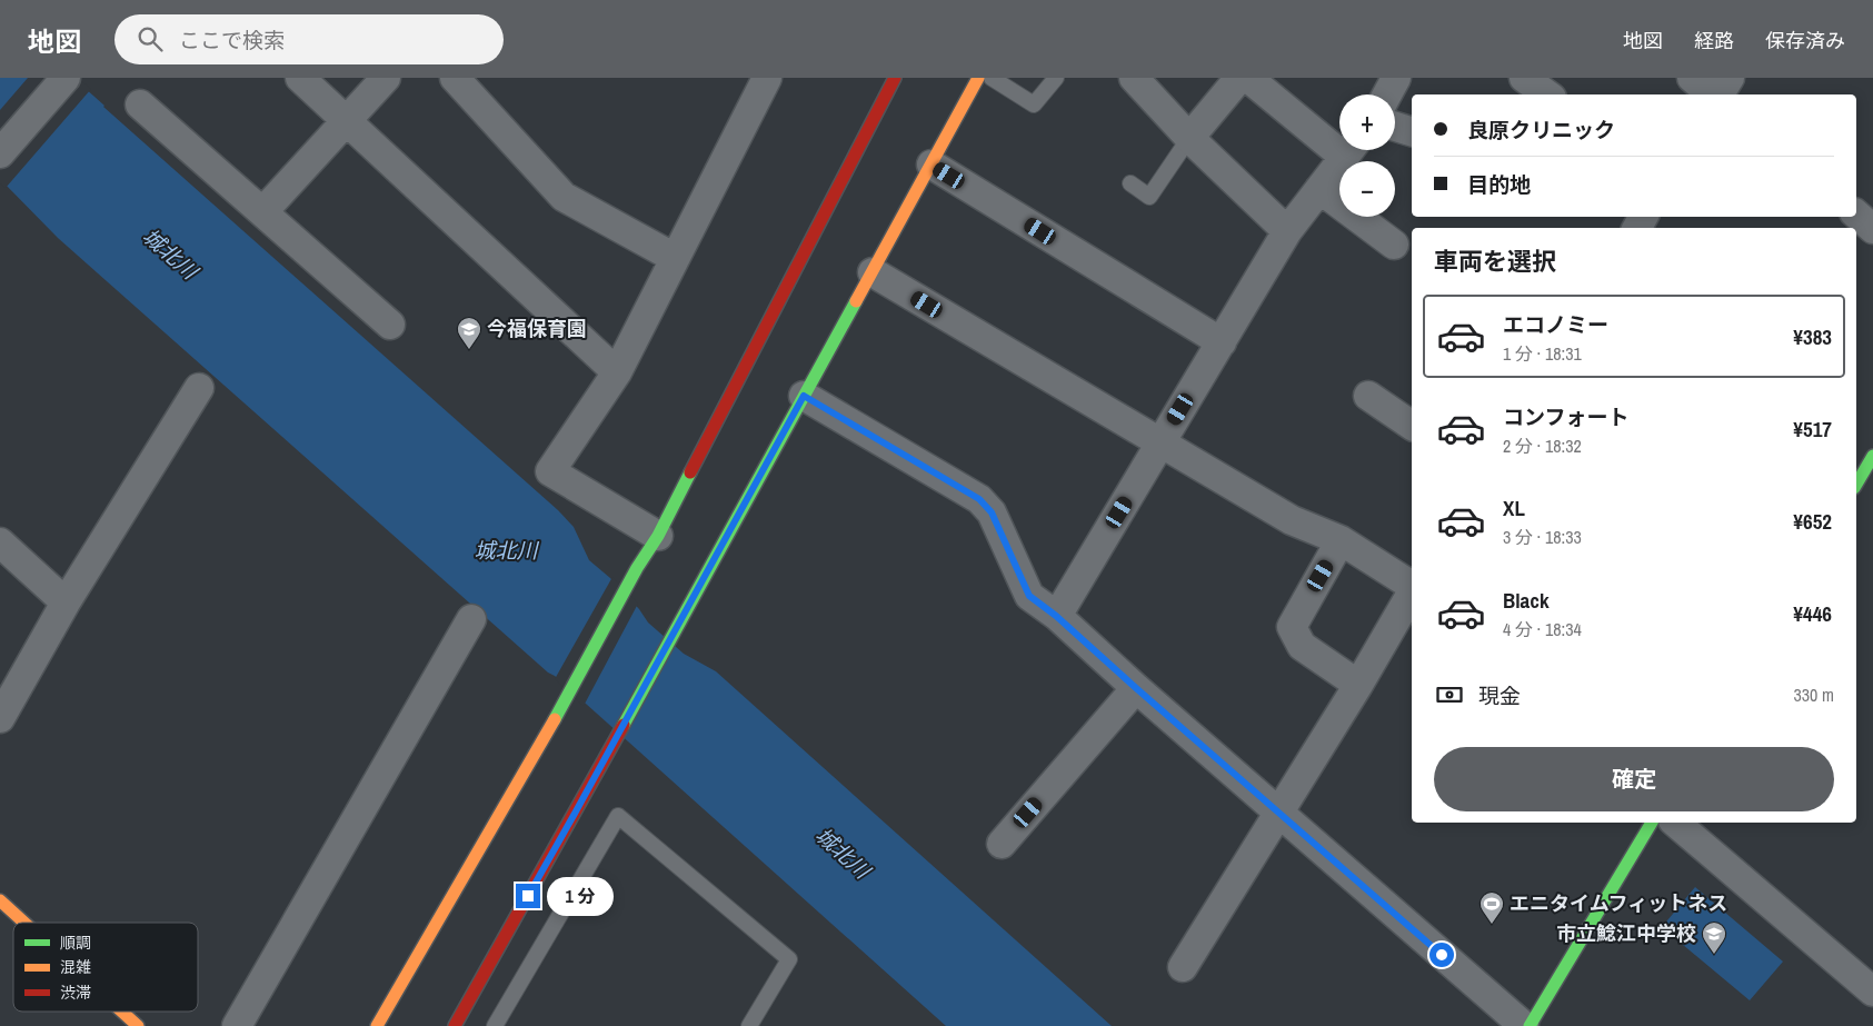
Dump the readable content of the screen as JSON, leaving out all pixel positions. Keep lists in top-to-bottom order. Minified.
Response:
{"water":["城北川"],"places":{"school or university":["今福保育園","市立鯰江中学校"],"sports":["エニタイムフィットネス"]},"legend":["順調","混雑","渋滞"],"page":{"header":"地図","search":"ここで検索","nav":["地図","経路","保存済み"],"map_buttons":["+","−"],"banner":["良原クリニック","目的地"],"heading":"車両を選択","list":[{"name":"エコノミー","note":"1 分 · 18:31","value":"¥383"},{"name":"コンフォート","note":"2 分 · 18:32","value":"¥517"},{"name":"XL","note":"3 分 · 18:33","value":"¥652"},{"name":"Black","note":"4 分 · 18:34","value":"¥446"}],"pay":["現金","330 m"],"buttons":"確定","bubble":"1 分"}}
